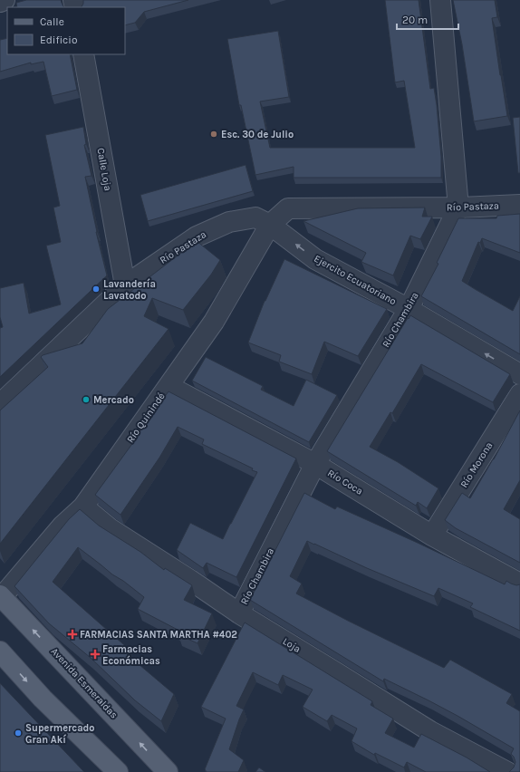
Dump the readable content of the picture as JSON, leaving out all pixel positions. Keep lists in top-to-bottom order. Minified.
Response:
{"streets":{"main road":["Avenida Esmeraldas"],"street":["Calle Loja","Río Pastaza","Ejercito Ecuatoriano","Río Chambira","Río Quinindé","Río Morona","Río Coca","Loja"]},"crossings":[["Calle Loja","Río Pastaza"],["Río Pastaza","Ejercito Ecuatoriano"],["Río Pastaza","Río Chambira"],["Río Pastaza","Río Quinindé"],["Ejercito Ecuatoriano","Río Chambira"],["Ejercito Ecuatoriano","Río Quinindé"],["Río Chambira","Río Coca"],["Río Chambira","Loja"],["Río Quinindé","Río Coca"],["Río Quinindé","Loja"],["Río Quinindé","Avenida Esmeraldas"],["Río Morona","Río Coca"]],"one_way":["Ejercito Ecuatoriano"],"places":{"other":["Esc. 30 de Julio","Lavandería Lavatodo","Mercado","Supermercado Gran Akí"],"health":["FARMACIAS SANTA MARTHA #402","Farmacias Económicas"]},"legend":["Calle","Edificio"],"scale_bar":"20 m"}
